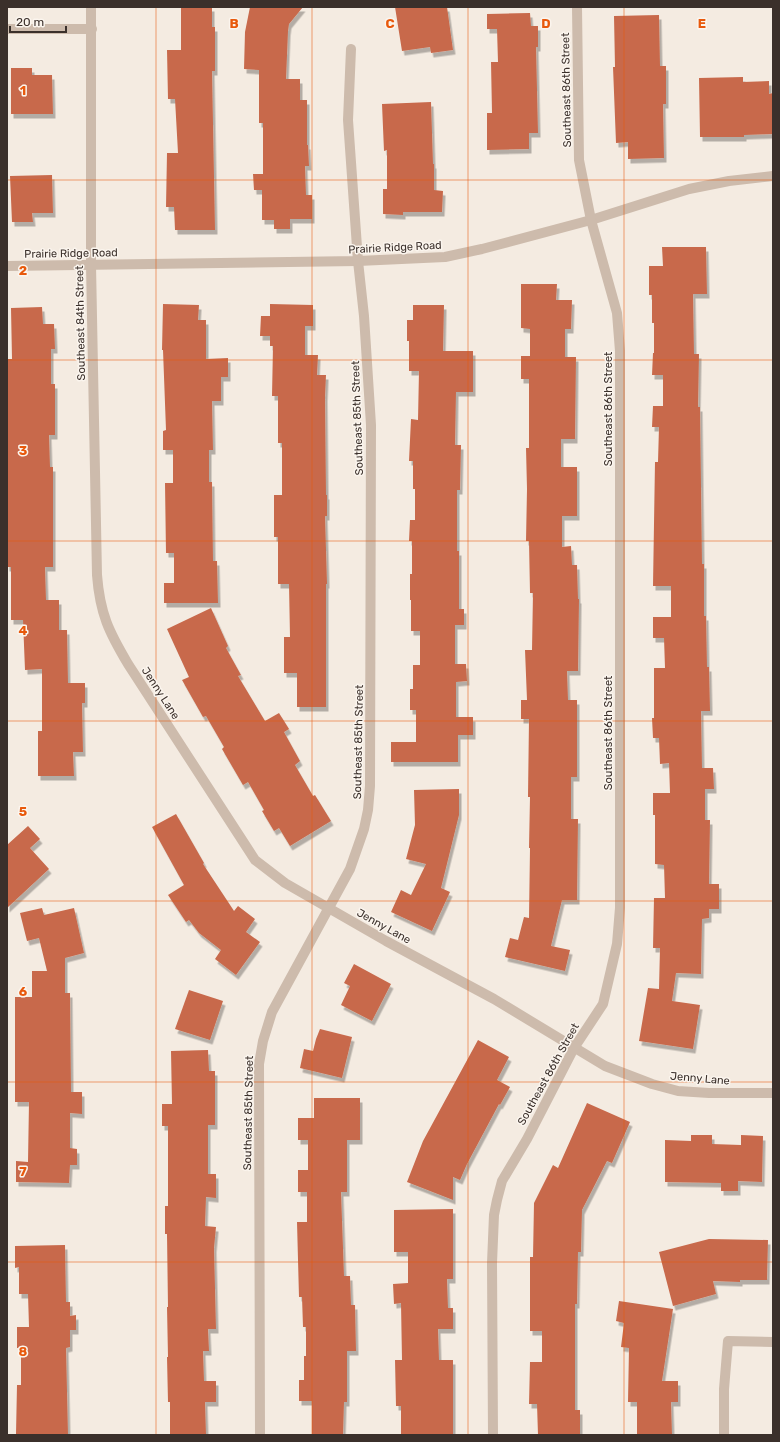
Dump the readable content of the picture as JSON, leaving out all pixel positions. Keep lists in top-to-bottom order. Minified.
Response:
{"streets":{"street":["Southeast 86th Street","Prairie Ridge Road","Southeast 84th Street","Southeast 85th Street","Jenny Lane"]},"crossings":[["Southeast 86th Street","Prairie Ridge Road"],["Southeast 86th Street","Jenny Lane"],["Prairie Ridge Road","Southeast 84th Street"],["Prairie Ridge Road","Southeast 85th Street"],["Southeast 84th Street","Jenny Lane"],["Southeast 85th Street","Jenny Lane"]],"scale_bar":"20 m","grid":{"columns":["B","C","D","E"],"rows":["1","2","3","4","5","6","7","8"]}}
